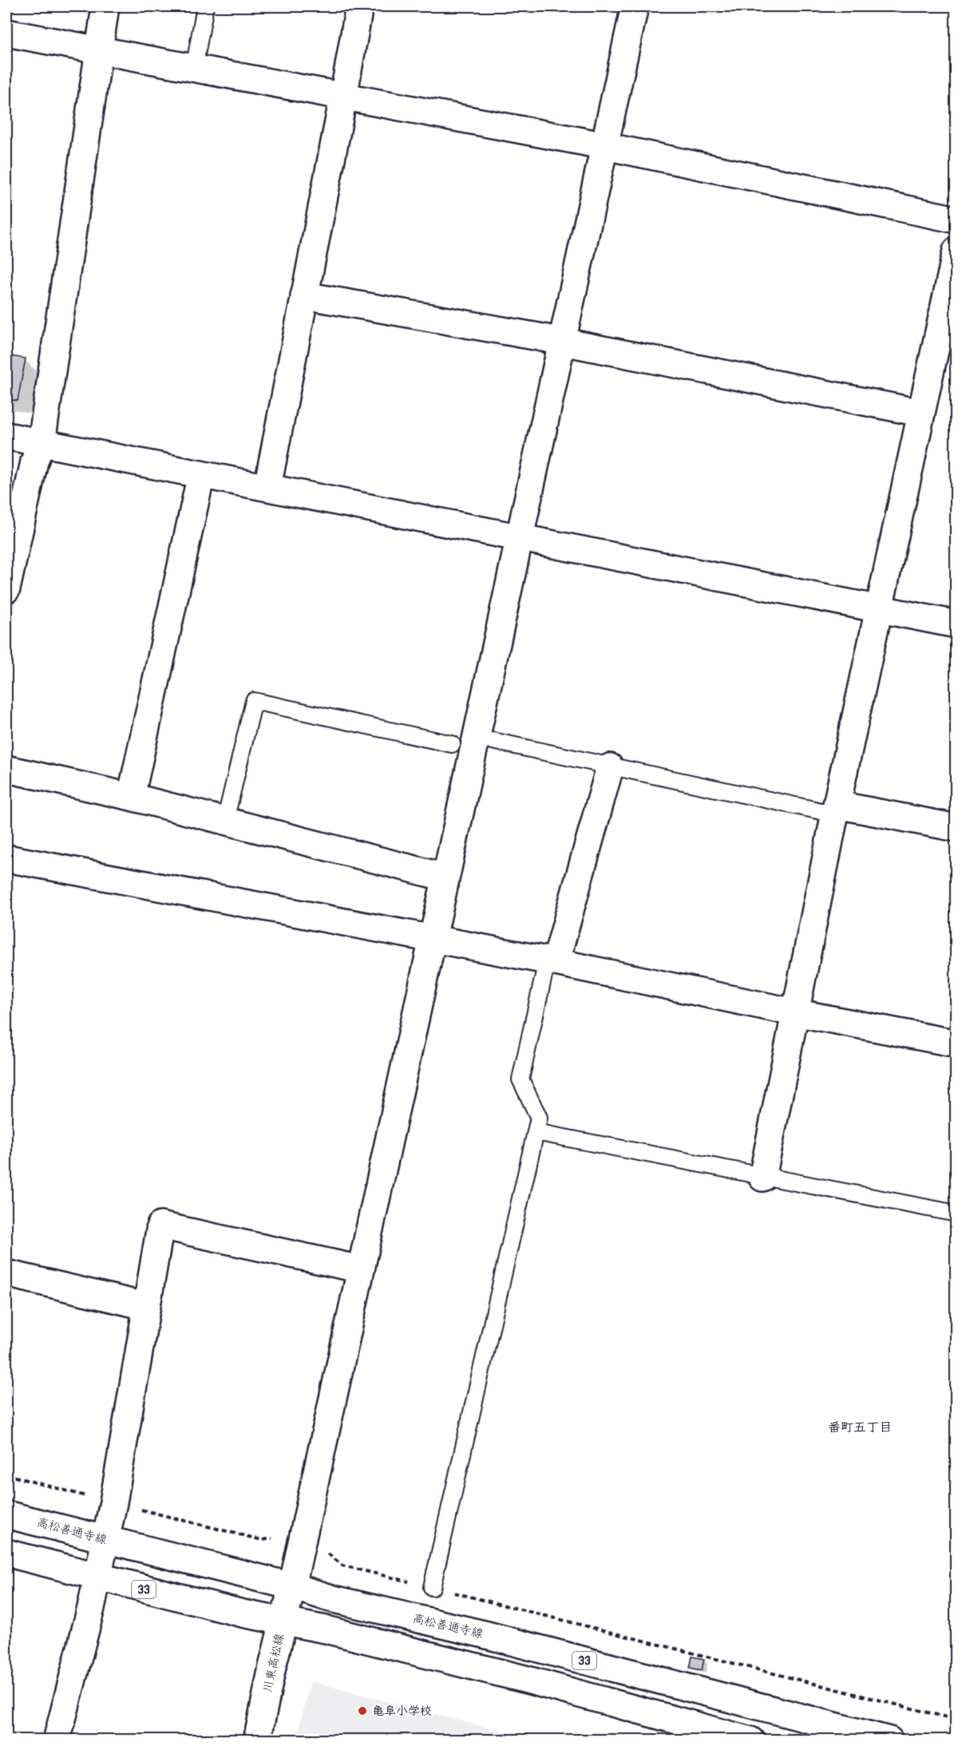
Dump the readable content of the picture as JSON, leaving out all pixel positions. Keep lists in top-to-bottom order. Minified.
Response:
{"streets":{"street":["高松善通寺線","33","川東高松線"]},"crossings":[["高松善通寺線","川東高松線"],["33","川東高松線"]],"districts":["番町五丁目"],"places":["亀阜小学校"]}
